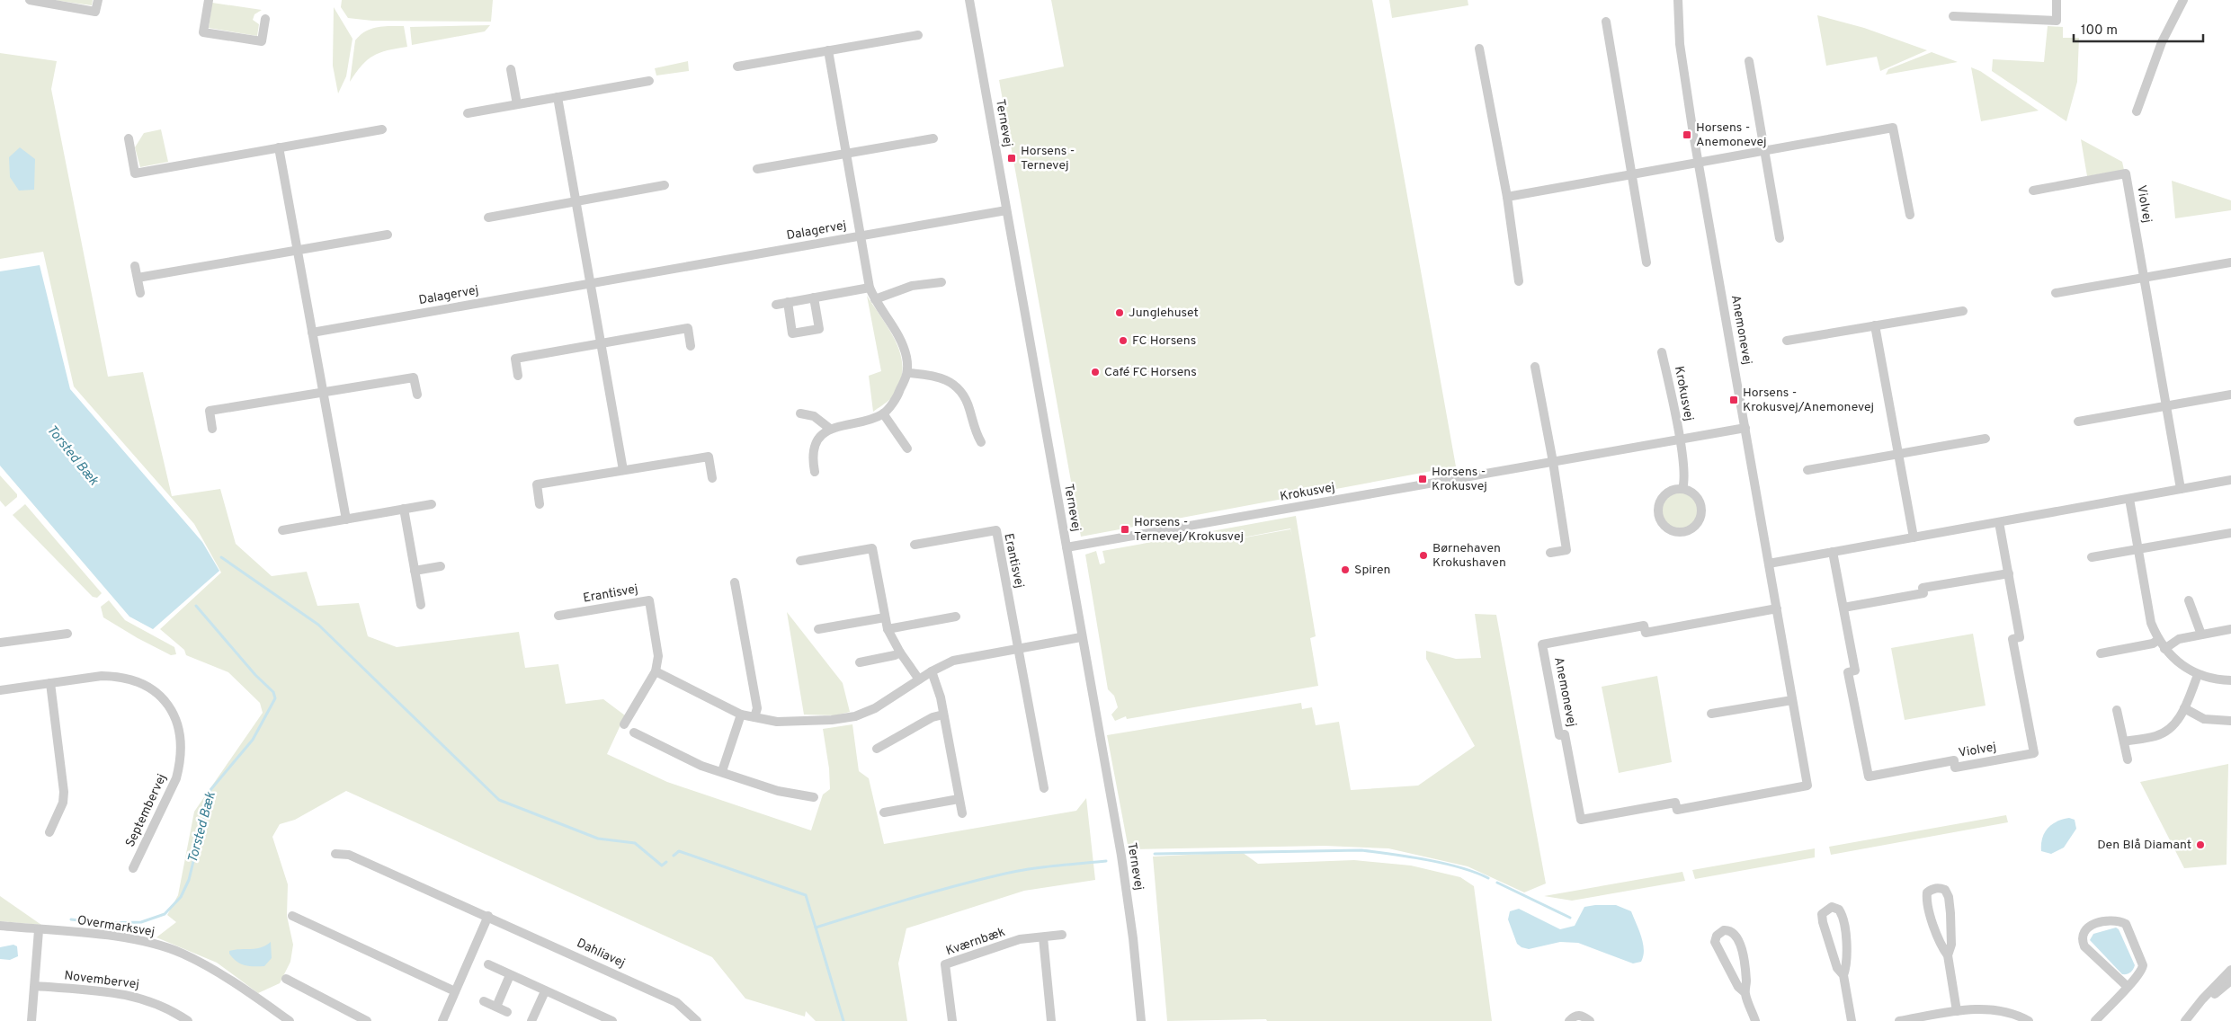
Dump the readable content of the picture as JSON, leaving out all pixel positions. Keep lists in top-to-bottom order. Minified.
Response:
{"streets":{"street":["Ternevej","Violvej","Dalagervej","Anemonevej","Krokusvej","Erantisvej","Septembervej","Overmarksvej","Kværnbæk","Dahliavej","Novembervej"]},"crossings":[["Ternevej","Dalagervej"],["Ternevej","Krokusvej"],["Anemonevej","Krokusvej"]],"water":["Torsted Bæk"],"places":{"transit":["Horsens - Anemonevej","Horsens - Ternevej","Horsens - Krokusvej/Anemonevej","Horsens - Krokusvej","Horsens - Ternevej/Krokusvej"],"other":["Junglehuset","FC Horsens","Café FC Horsens","Børnehaven Krokushaven","Spiren","Den Blå Diamant"]},"scale_bar":"100 m"}
